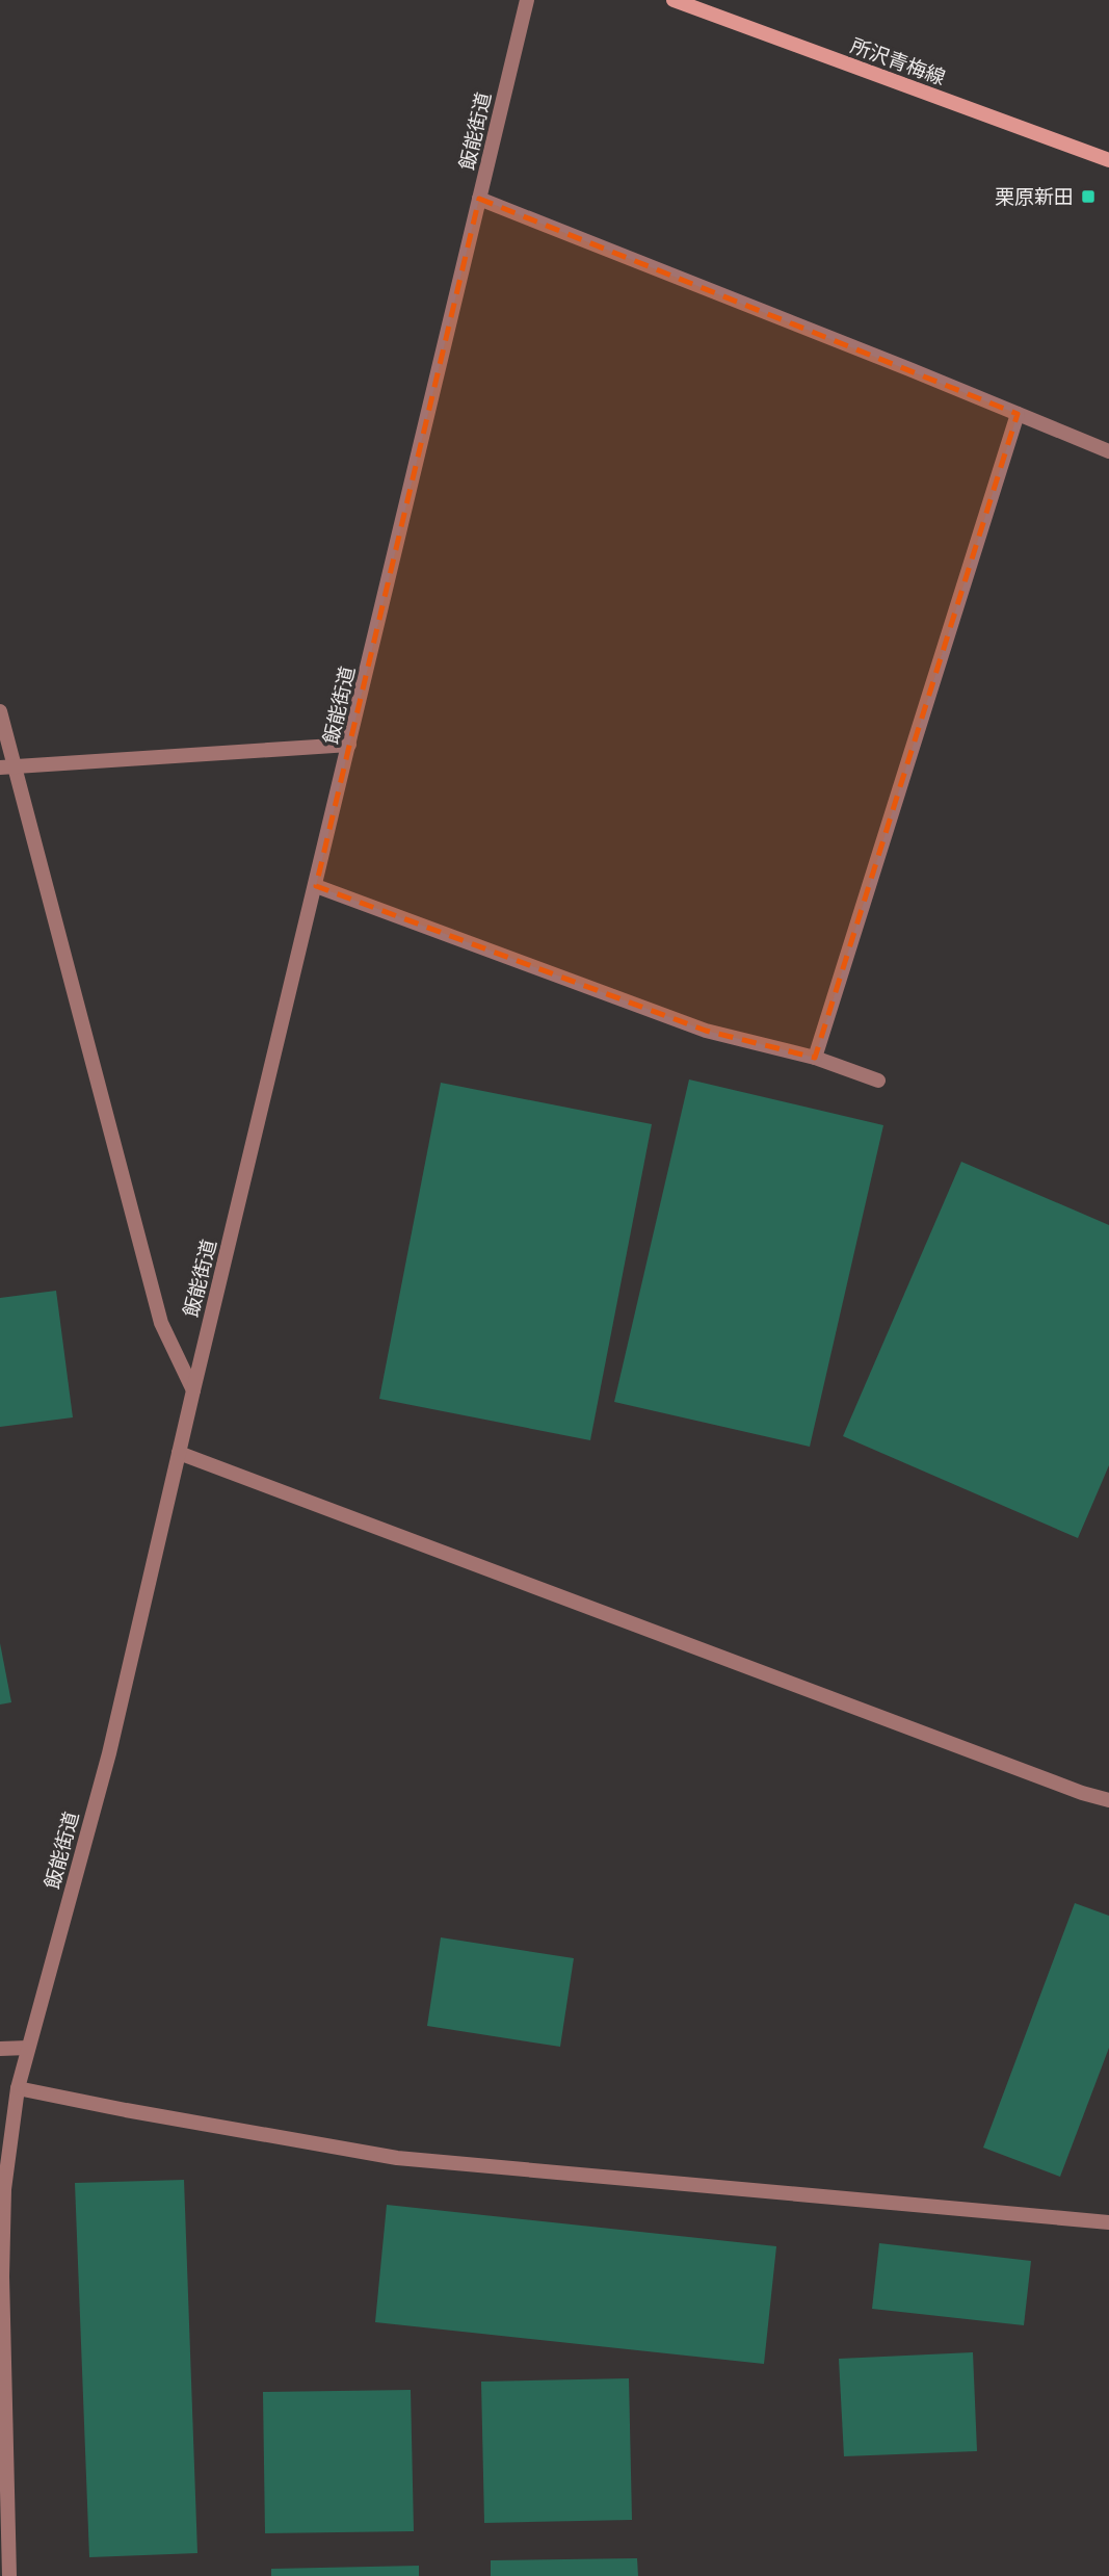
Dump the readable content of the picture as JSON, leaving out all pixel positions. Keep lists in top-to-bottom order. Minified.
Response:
{"streets":{"main road":["所沢青梅線"],"street":["飯能街道"]},"places":{"transit":["栗原新田"]}}
